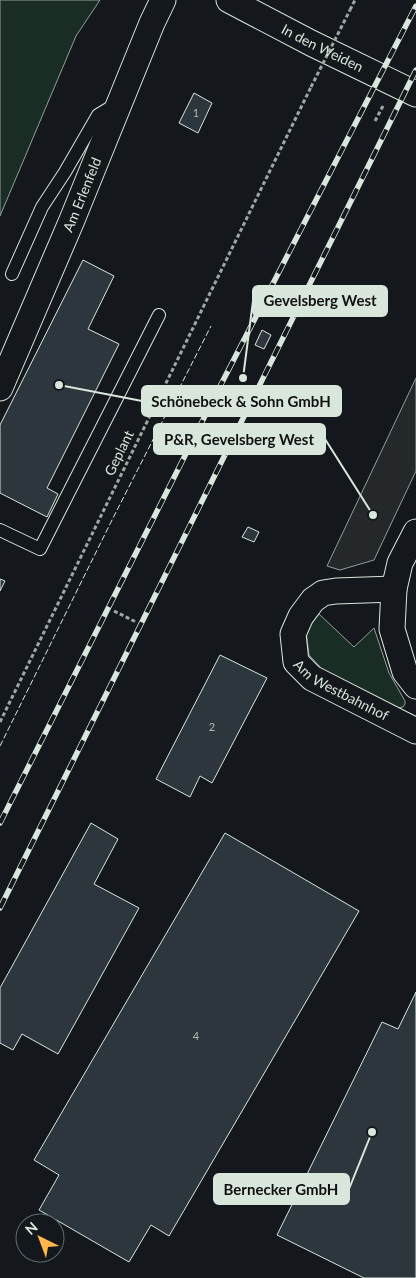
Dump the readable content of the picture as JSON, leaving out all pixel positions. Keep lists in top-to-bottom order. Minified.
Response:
{"streets":{"street":["In den Weiden","Am Erlenfeld","Am Westbahnhof"],"path":["Geplant"]},"places":["Gevelsberg West","Schönebeck & Sohn GmbH","P&R, Gevelsberg West","Bernecker GmbH"],"house_numbers":["1","2","4"],"north":"top left"}
